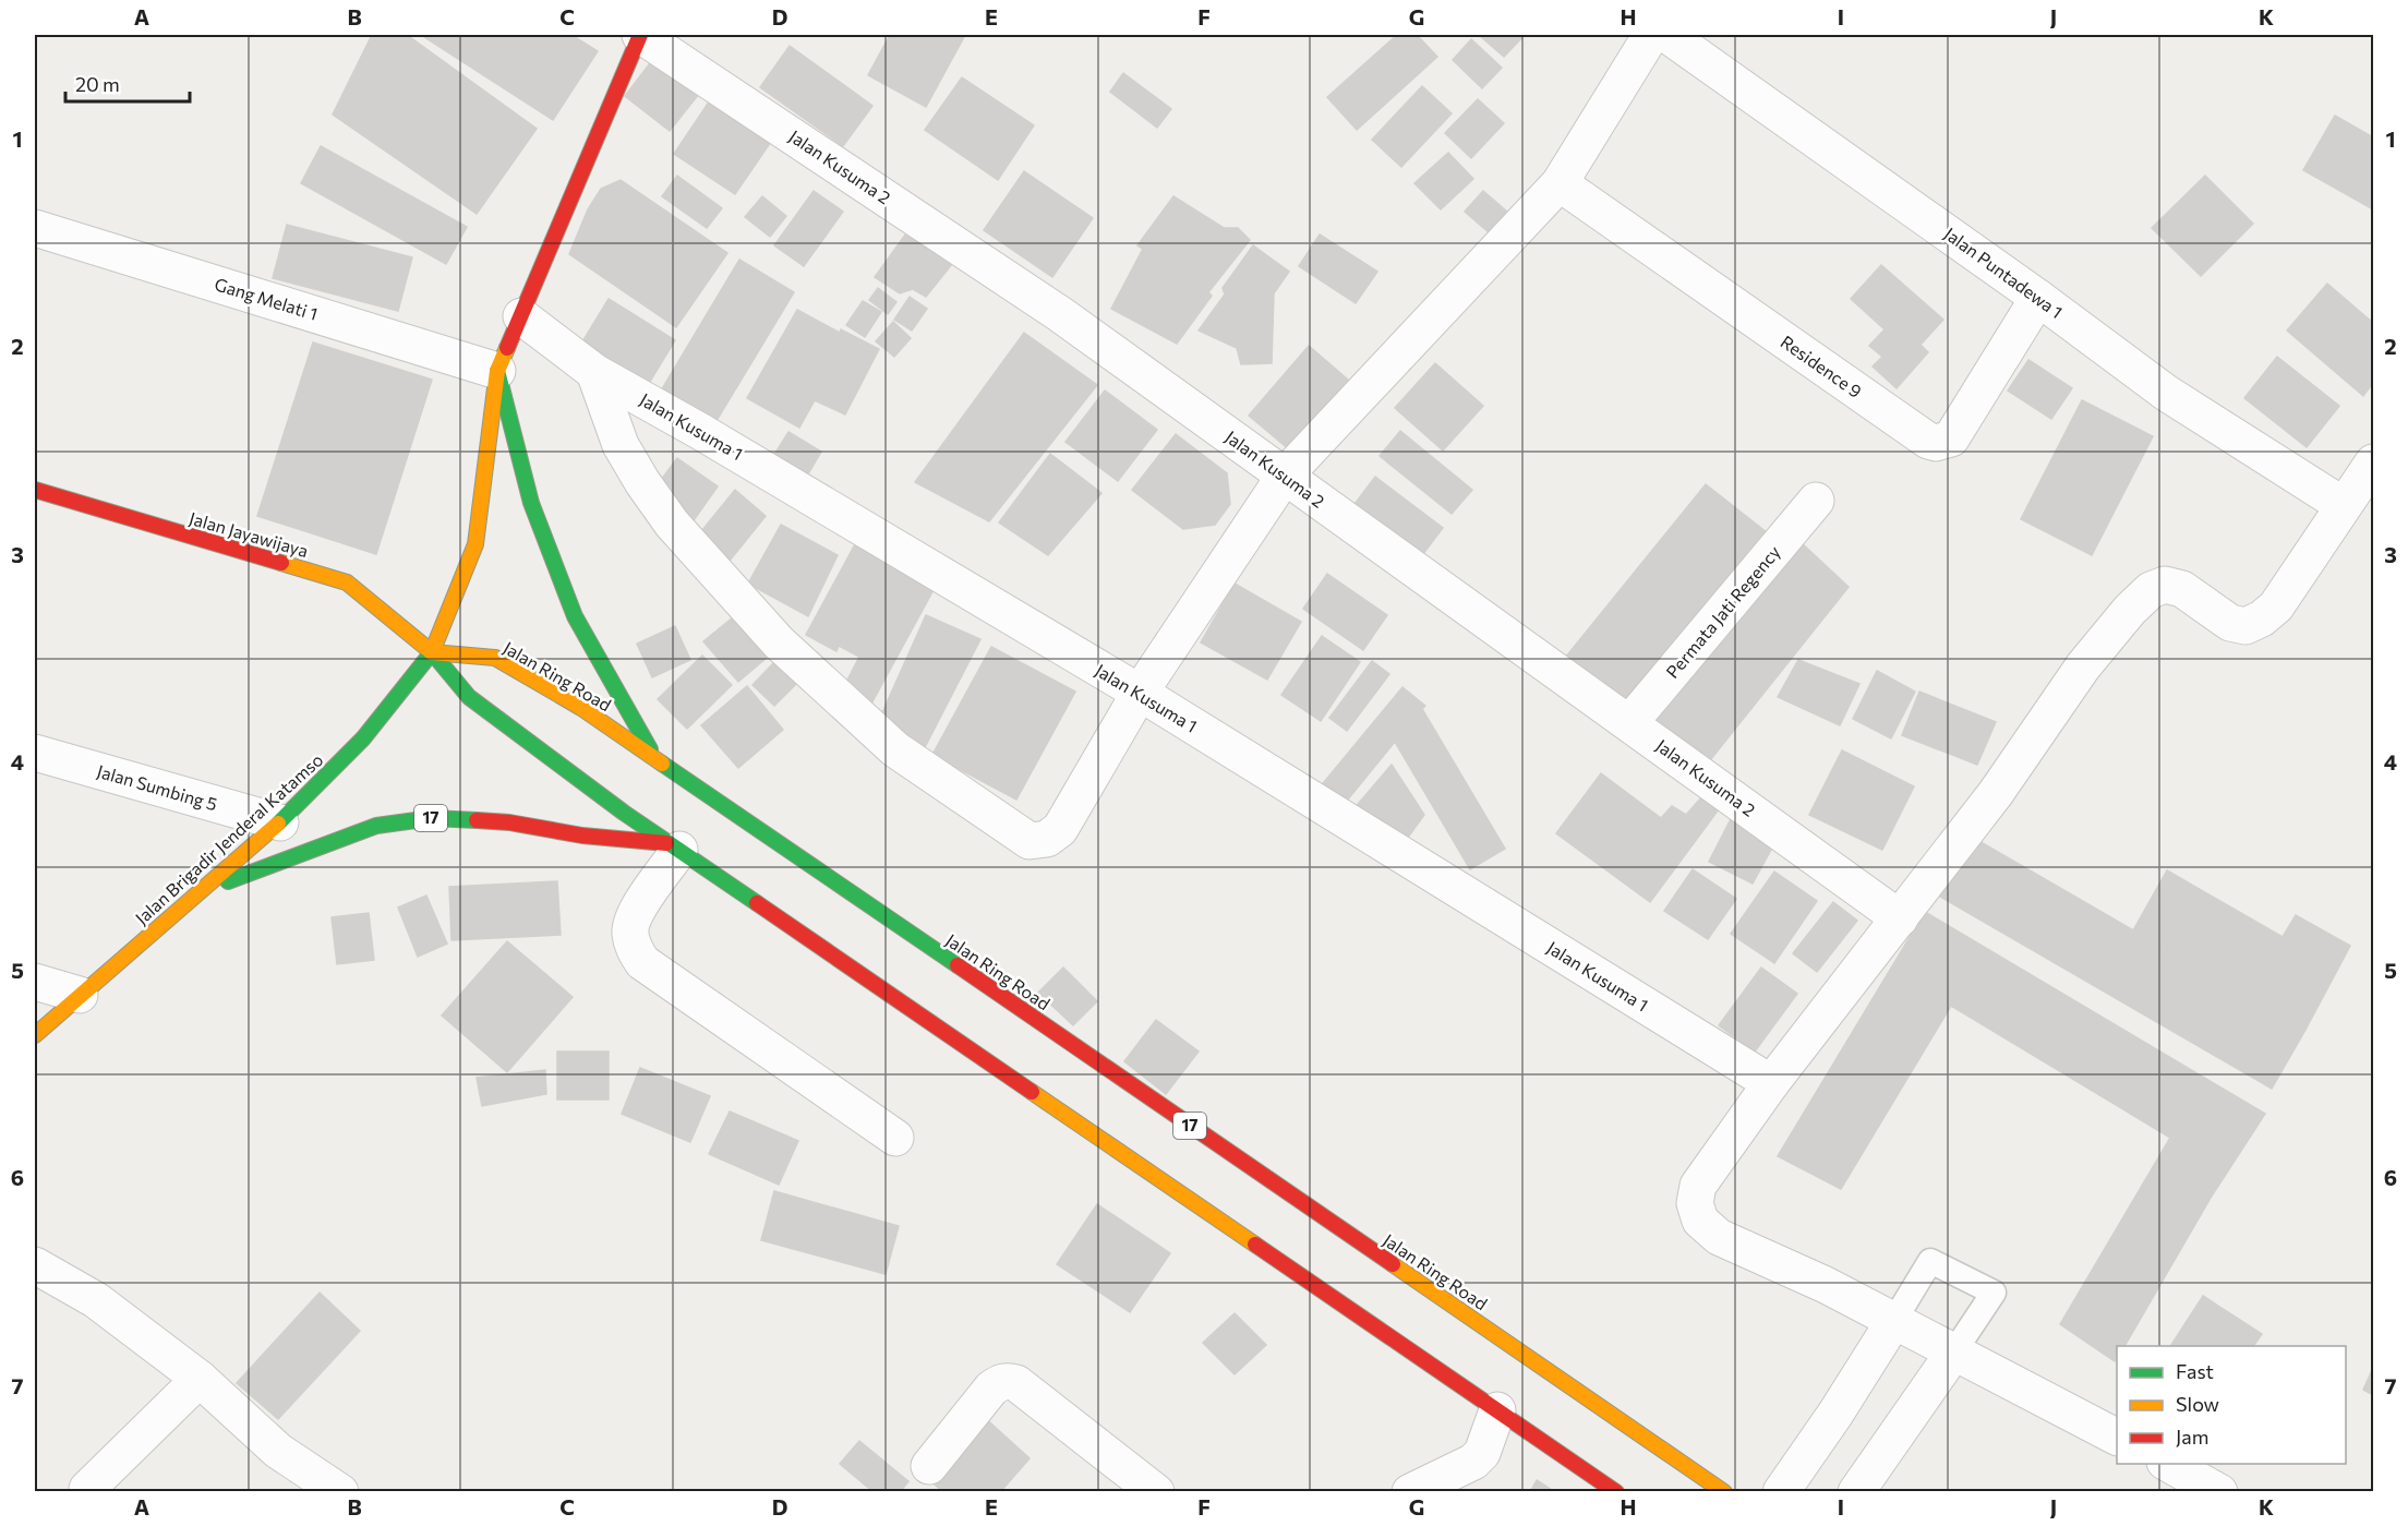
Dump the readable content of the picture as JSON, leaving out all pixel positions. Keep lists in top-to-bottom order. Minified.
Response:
{"streets":{"main road":["Jalan Jayawijaya","Jalan Ring Road","17","Jalan Brigadir Jenderal Katamso"],"street":["Jalan Kusuma 2","Jalan Puntadewa 1","Gang Melati 1","Residence 9","Jalan Kusuma 1","Permata Jati Regency","Jalan Sumbing 5"]},"crossings":[["Jalan Kusuma 2","Permata Jati Regency"],["Jalan Kusuma 2","Jalan Brigadir Jenderal Katamso"],["Jalan Puntadewa 1","Residence 9"],["Gang Melati 1","Jalan Brigadir Jenderal Katamso"],["Jalan Kusuma 1","Jalan Brigadir Jenderal Katamso"],["Jalan Jayawijaya","Jalan Ring Road"],["Jalan Jayawijaya","17"],["Jalan Jayawijaya","Jalan Brigadir Jenderal Katamso"],["Jalan Ring Road","17"],["Jalan Ring Road","Jalan Brigadir Jenderal Katamso"],["Jalan Sumbing 5","Jalan Brigadir Jenderal Katamso"],["17","Jalan Brigadir Jenderal Katamso"]],"legend":["Fast","Slow","Jam"],"scale_bar":"20 m","grid":{"columns":["A","B","C","D","E","F","G","H","I","J","K"],"rows":["1","2","3","4","5","6","7"]}}
